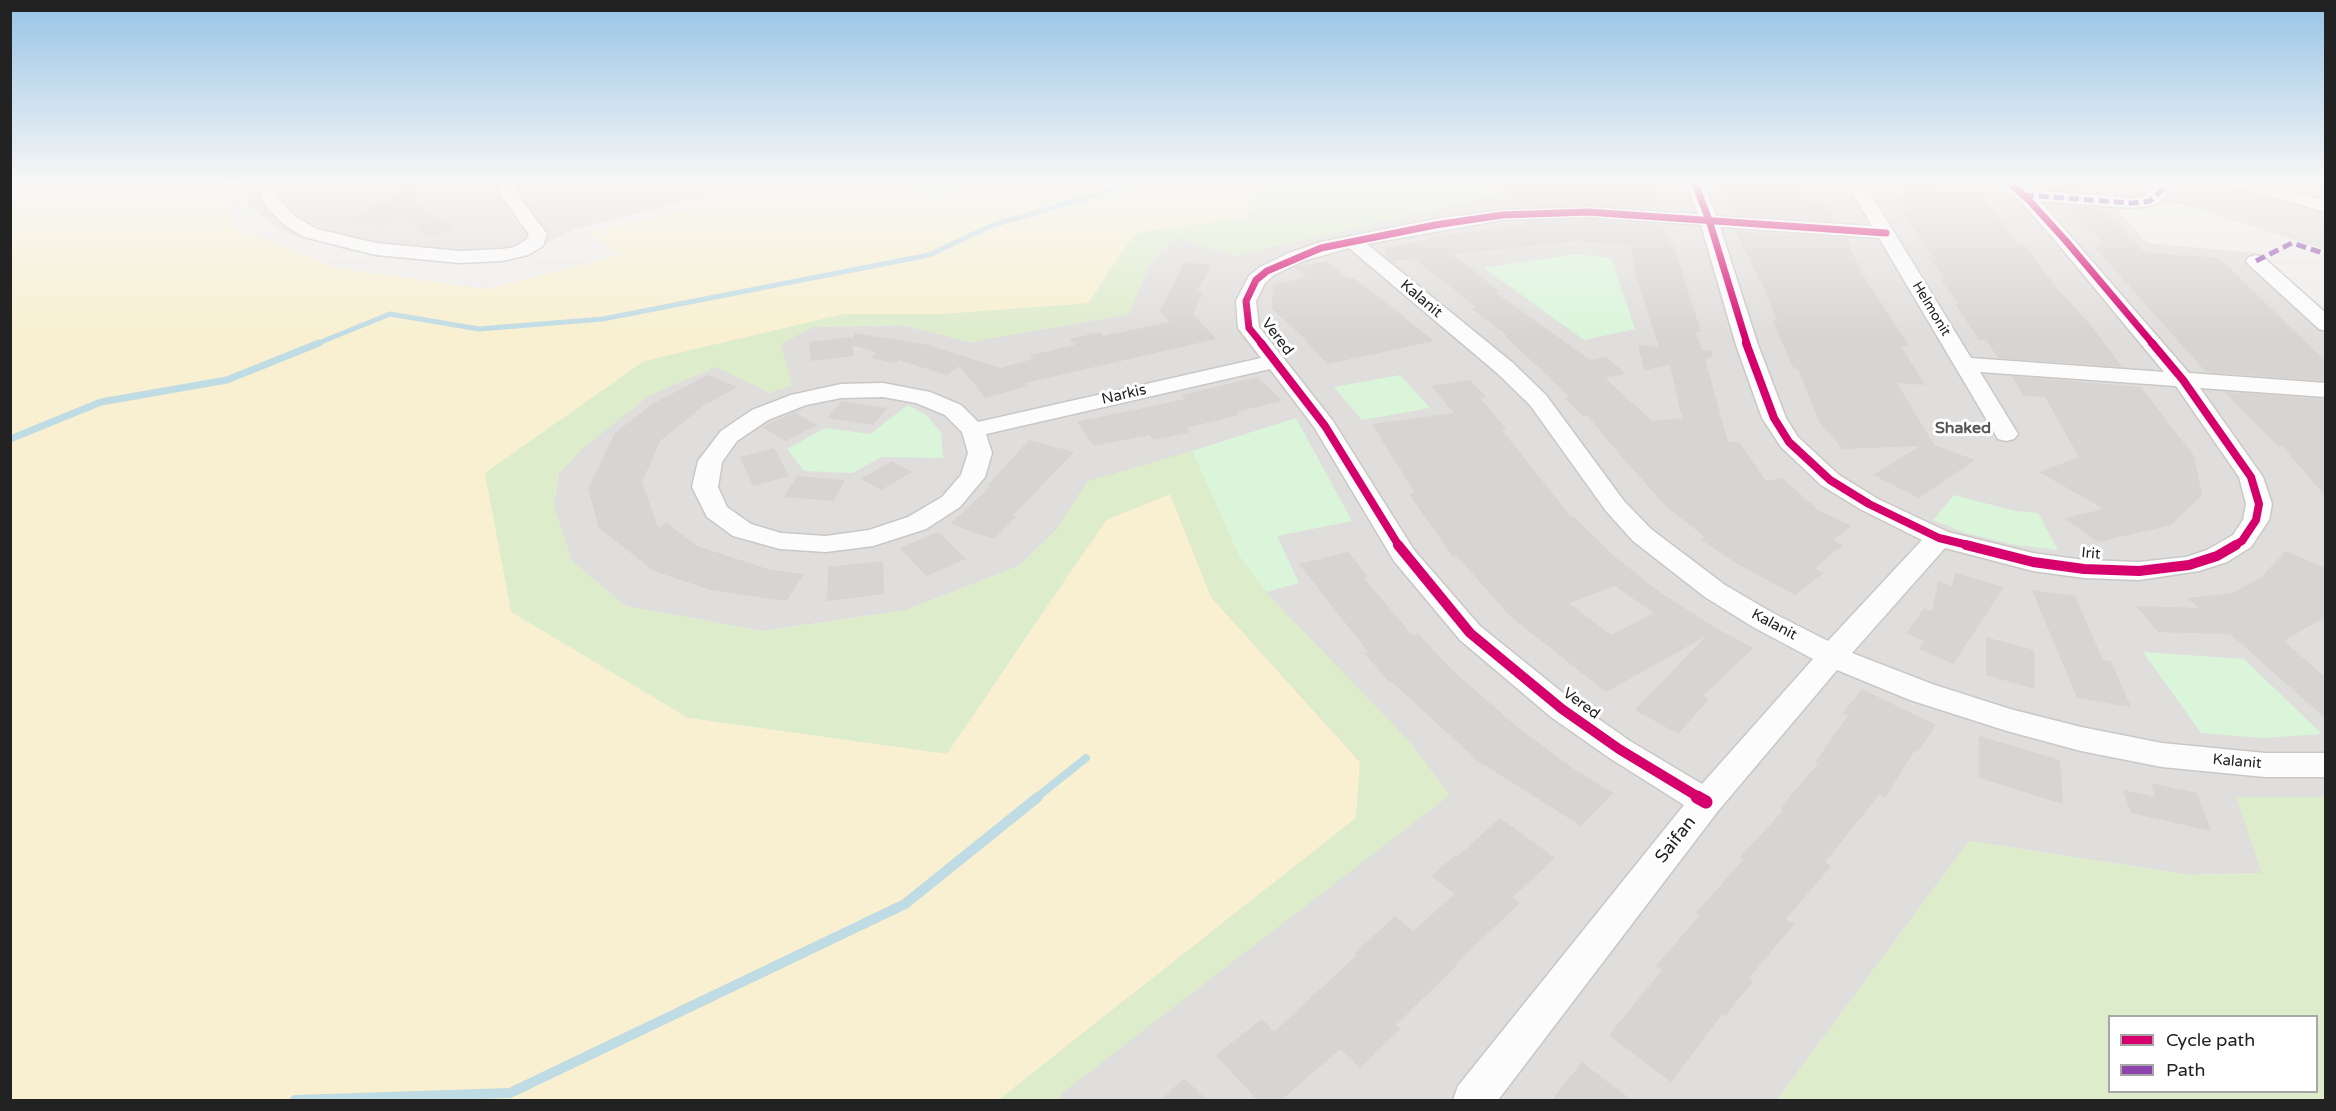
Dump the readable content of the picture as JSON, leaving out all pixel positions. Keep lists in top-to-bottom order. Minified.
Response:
{"streets":{"street":["Kalanit","Helmonit","Vered","Narkis","Irit","Saifan"]},"crossings":[["Kalanit","Vered"],["Kalanit","Saifan"],["Vered","Narkis"],["Vered","Saifan"],["Irit","Saifan"]],"districts":["Shaked"],"legend":["Cycle path","Path"]}
